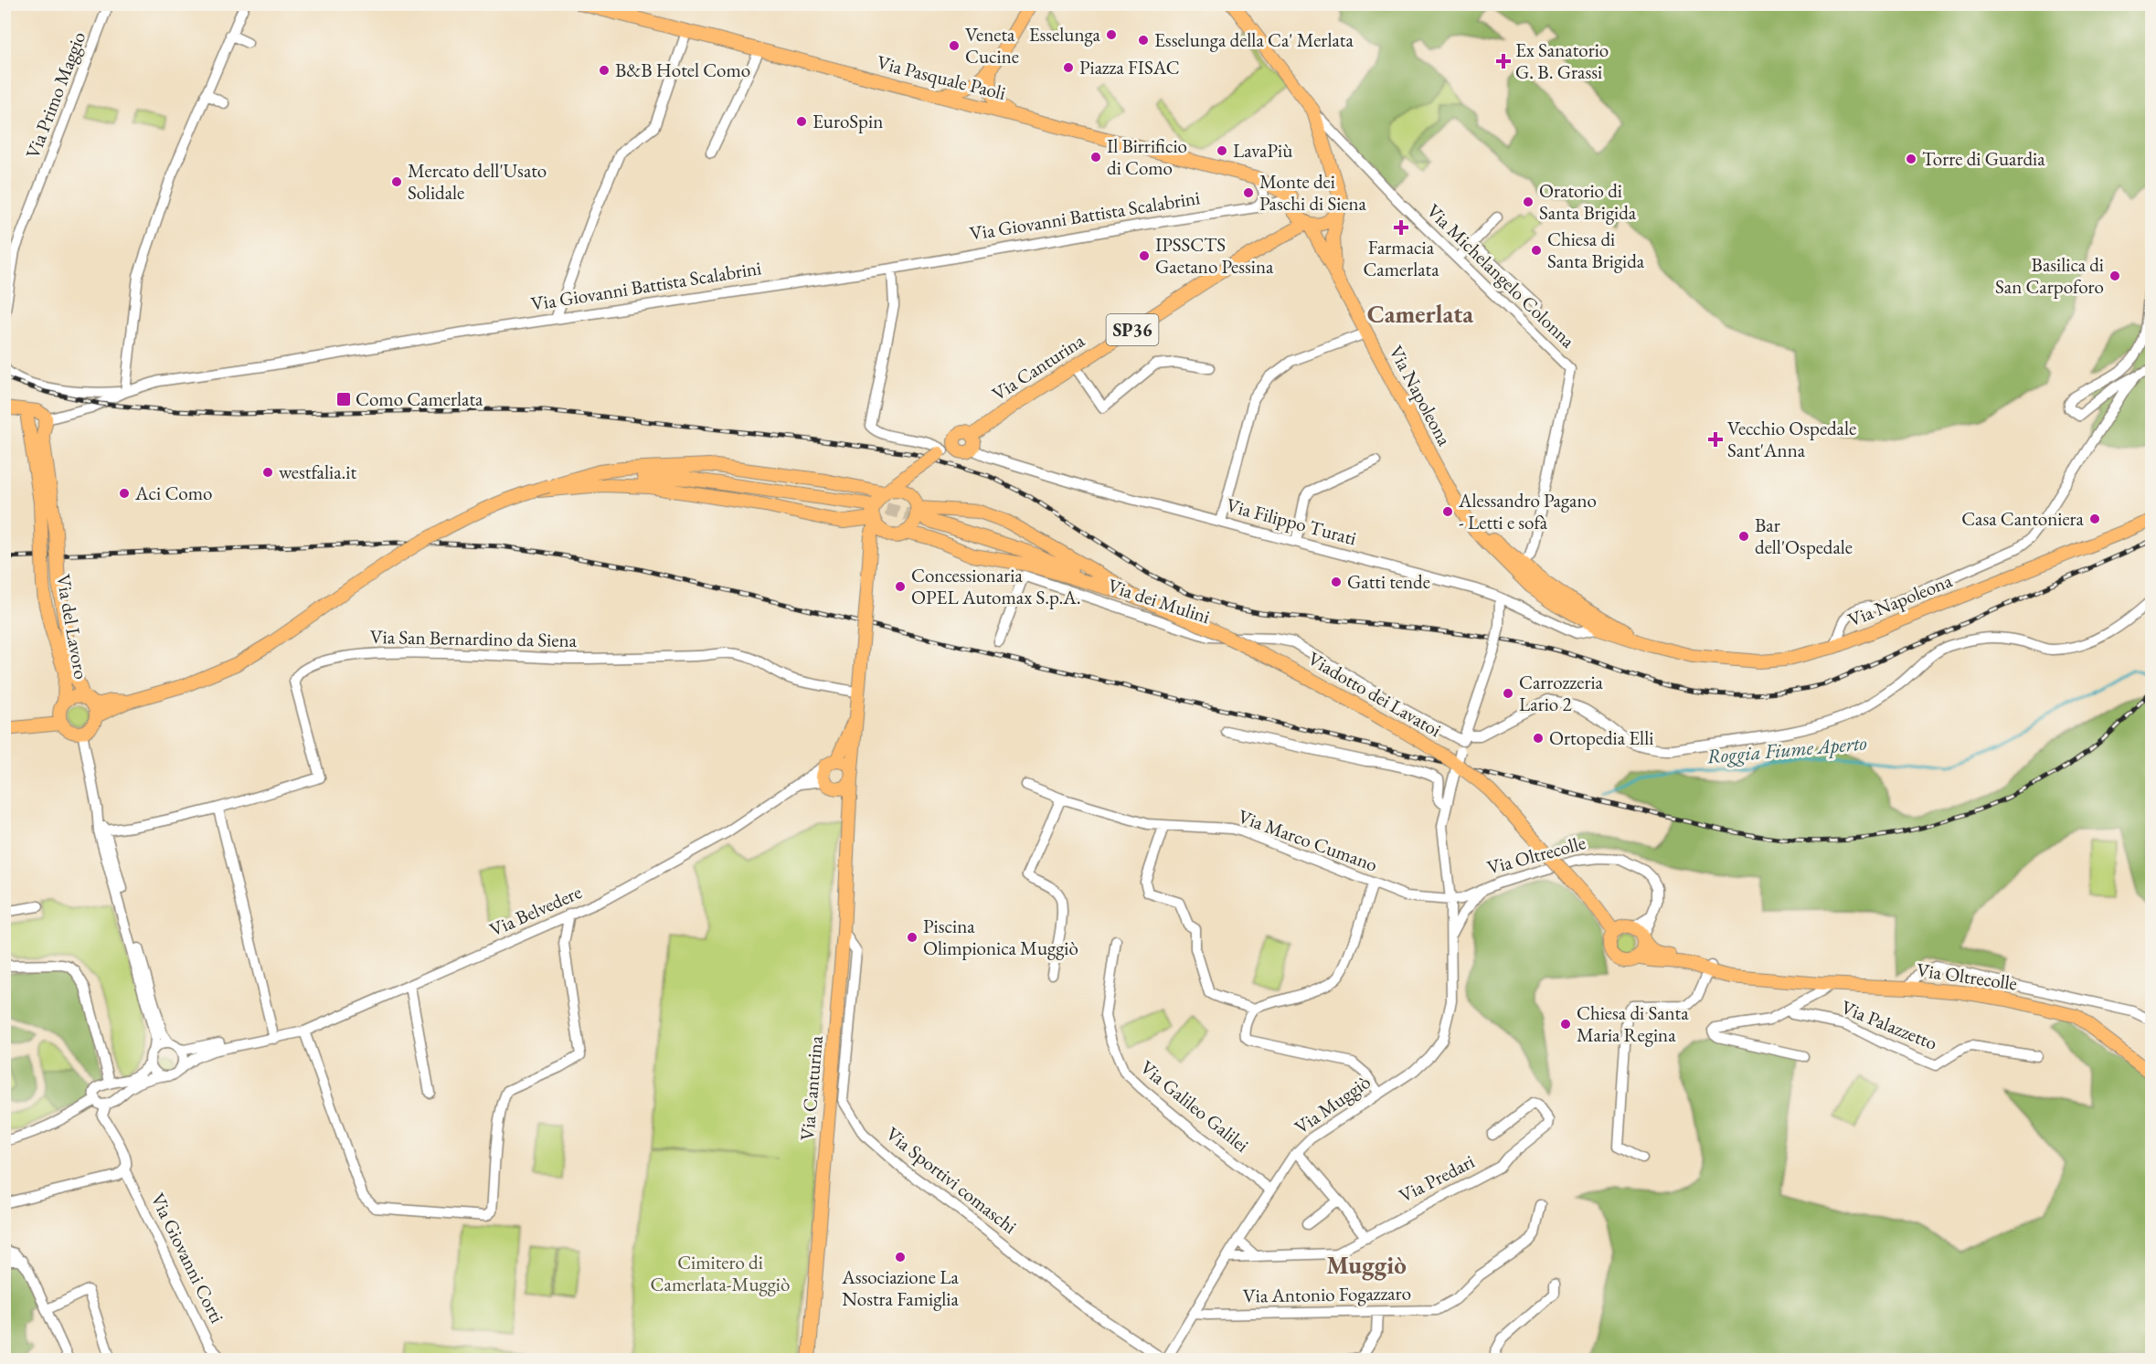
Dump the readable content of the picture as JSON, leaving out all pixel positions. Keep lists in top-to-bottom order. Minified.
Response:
{"streets":{"main road":["Via Pasquale Paoli","SP36","Via Canturina","Via Napoleona","Via del Lavoro","Viadotto dei Lavatoi","Via Oltrecolle"],"street":["Via Primo Maggio","Via Giovanni Battista Scalabrini","Via Michelangelo Colonna","Via Filippo Turati","Via dei Mulini","Via San Bernardino da Siena","Via Marco Cumano","Via Belvedere","Via Palazzetto","Via Muggiò","Via Galileo Galilei","Via Predari","Via Sportivi comaschi","Via Giovanni Corti","Via Antonio Fogazzaro"]},"crossings":[["Via Pasquale Paoli","Via Giovanni Battista Scalabrini"],["Via Pasquale Paoli","Via Napoleona"],["Via Giovanni Battista Scalabrini","Via Napoleona"],["Via Giovanni Battista Scalabrini","Via del Lavoro"],["Via Michelangelo Colonna","Via Napoleona"],["Via Canturina","Via Napoleona"],["Via Canturina","Via Filippo Turati"],["Via Canturina","Via San Bernardino da Siena"],["Via Canturina","Via Belvedere"],["Via Canturina","Via Sportivi comaschi"],["Via Napoleona","Via Filippo Turati"],["Via Filippo Turati","Via Muggiò"],["Via dei Mulini","Via Muggiò"],["Viadotto dei Lavatoi","Via Oltrecolle"],["Via Marco Cumano","Via Oltrecolle"],["Via Marco Cumano","Via Muggiò"],["Via Oltrecolle","Via Palazzetto"],["Via Oltrecolle","Via Muggiò"],["Via Muggiò","Via Galileo Galilei"],["Via Muggiò","Via Predari"],["Via Muggiò","Via Sportivi comaschi"],["Via Muggiò","Via Antonio Fogazzaro"]],"districts":["Camerlata","Muggiò"],"water":["Roggia Fiume Aperto"],"parks":["Cimitero di Camerlata-Muggiò"],"places":{"other":["Esselunga","Esselunga della Ca' Merlata","Veneta Cucine","Piazza FISAC","B&B Hotel Como","EuroSpin","LavaPiù","Il Birrificio di Como","Torre di Guardia","Mercato dell'Usato Solidale","Monte dei Paschi di Siena","Oratorio di Santa Brigida","Chiesa di Santa Brigida","IPSSCTS Gaetano Pessina","Basilica di San Carpoforo","westfalia.it","Aci Como","Alessandro Pagano - Letti e sofà","Casa Cantoniera","Bar dell'Ospedale","Gatti tende","Concessionaria OPEL Automax S.p.A.","Carrozzeria Lario 2","Ortopedia Elli","Piscina Olimpionica Muggiò","Chiesa di Santa Maria Regina","Associazione La Nostra Famiglia"],"health":["Ex Sanatorio G. B. Grassi","Farmacia Camerlata","Vecchio Ospedale Sant'Anna"],"transit":["Como Camerlata"]}}
